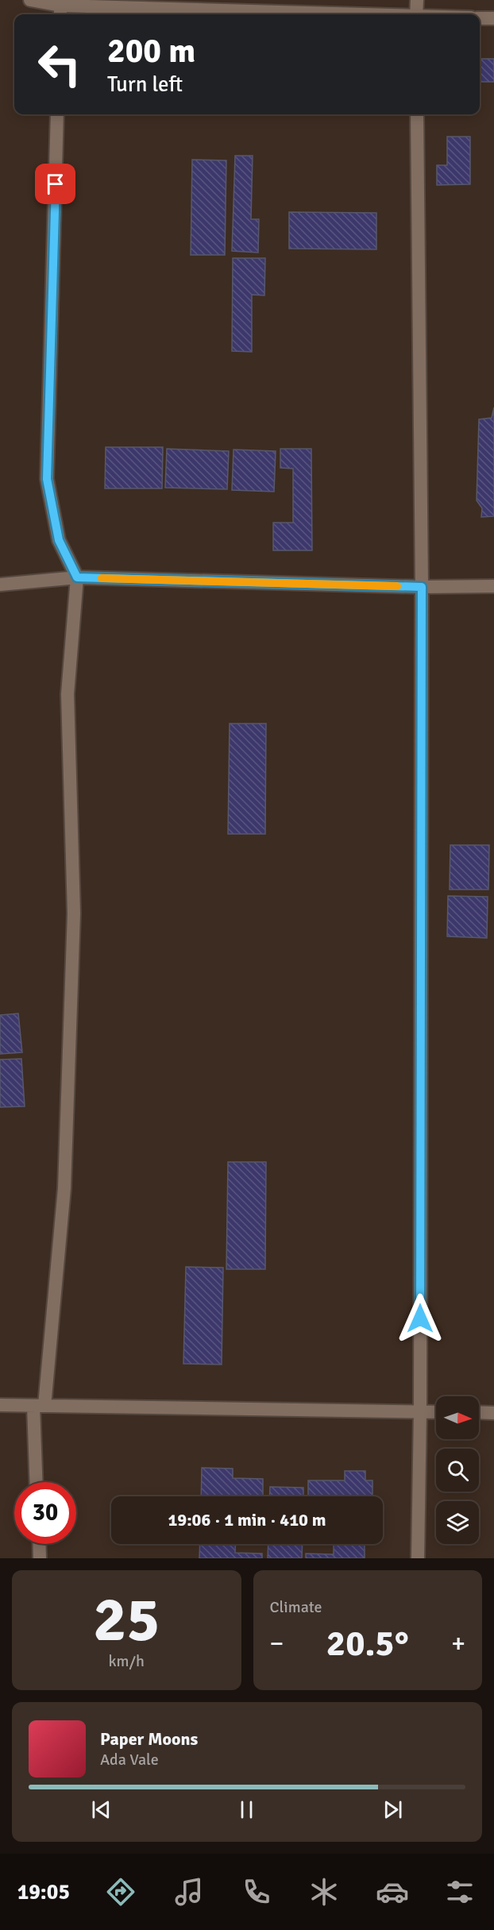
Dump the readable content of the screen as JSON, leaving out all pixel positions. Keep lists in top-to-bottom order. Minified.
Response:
{"north":"right","page":{"turn":["200 m","Turn left"],"limit":"30","trip":"19:06 · 1 min · 410 m","tile":[["25","km/h"],"Climate"],"heat":["−","20.5°","+"],"song":["Paper Moons","Ada Vale"],"tabs":"19:05"}}
